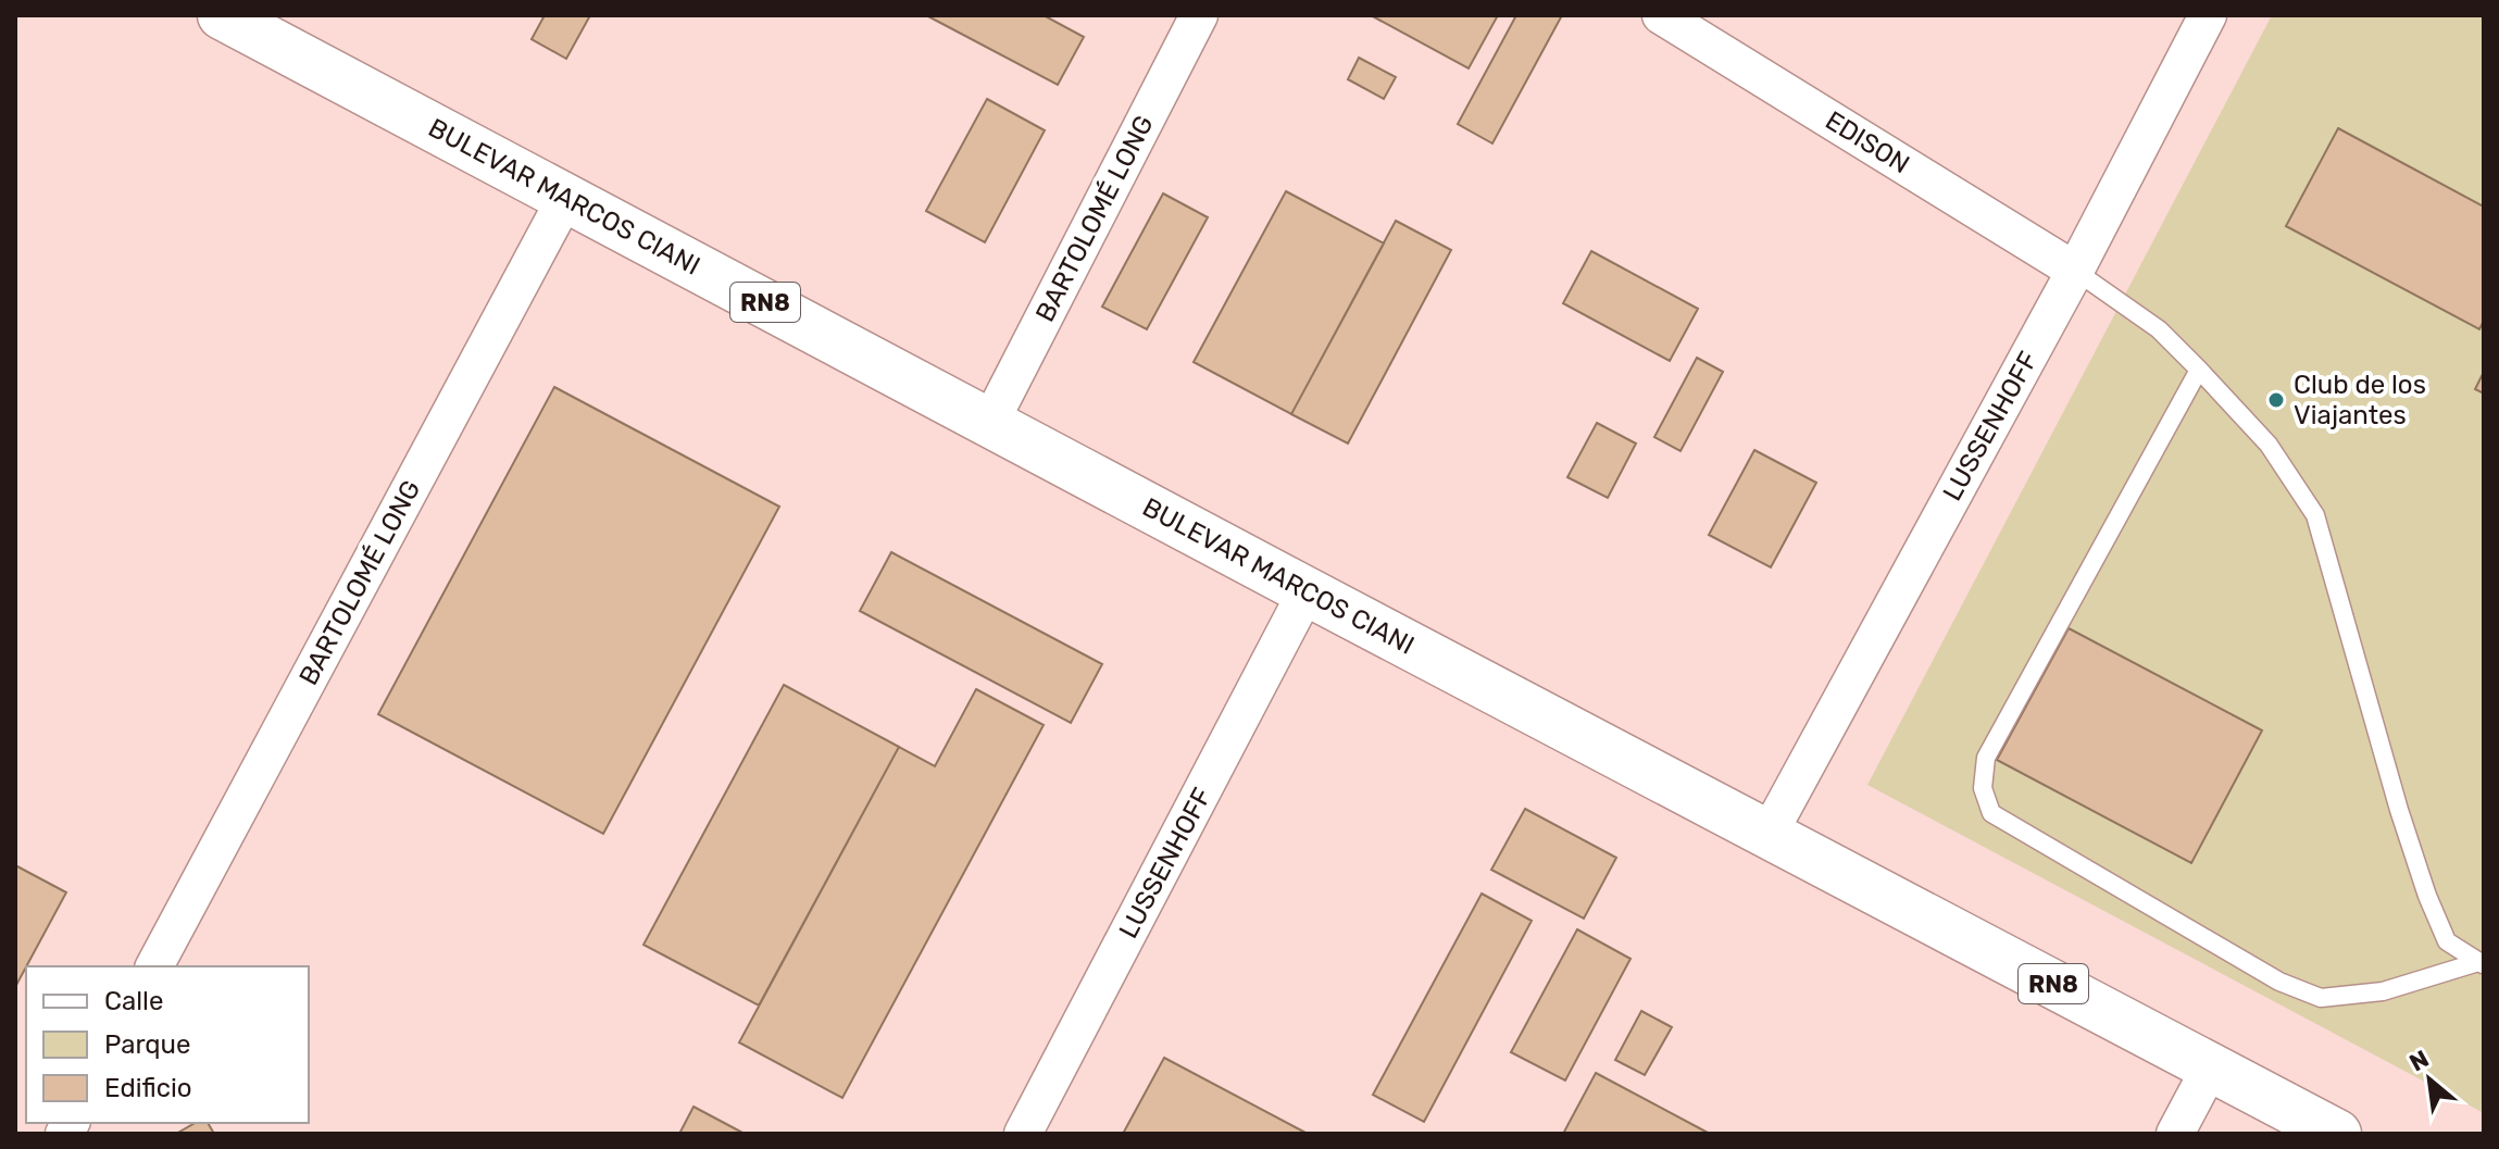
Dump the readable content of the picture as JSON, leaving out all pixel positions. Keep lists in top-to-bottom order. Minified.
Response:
{"streets":{"highway":["BULEVAR MARCOS CIANI","RN8"],"street":["EDISON","BARTOLOMÉ LONG","LUSSENHOFF"]},"crossings":[["EDISON","LUSSENHOFF"],["BULEVAR MARCOS CIANI","BARTOLOMÉ LONG"],["BULEVAR MARCOS CIANI","LUSSENHOFF"]],"places":["Club de los Viajantes"],"legend":["Calle","Parque","Edificio"],"north":"top left"}
